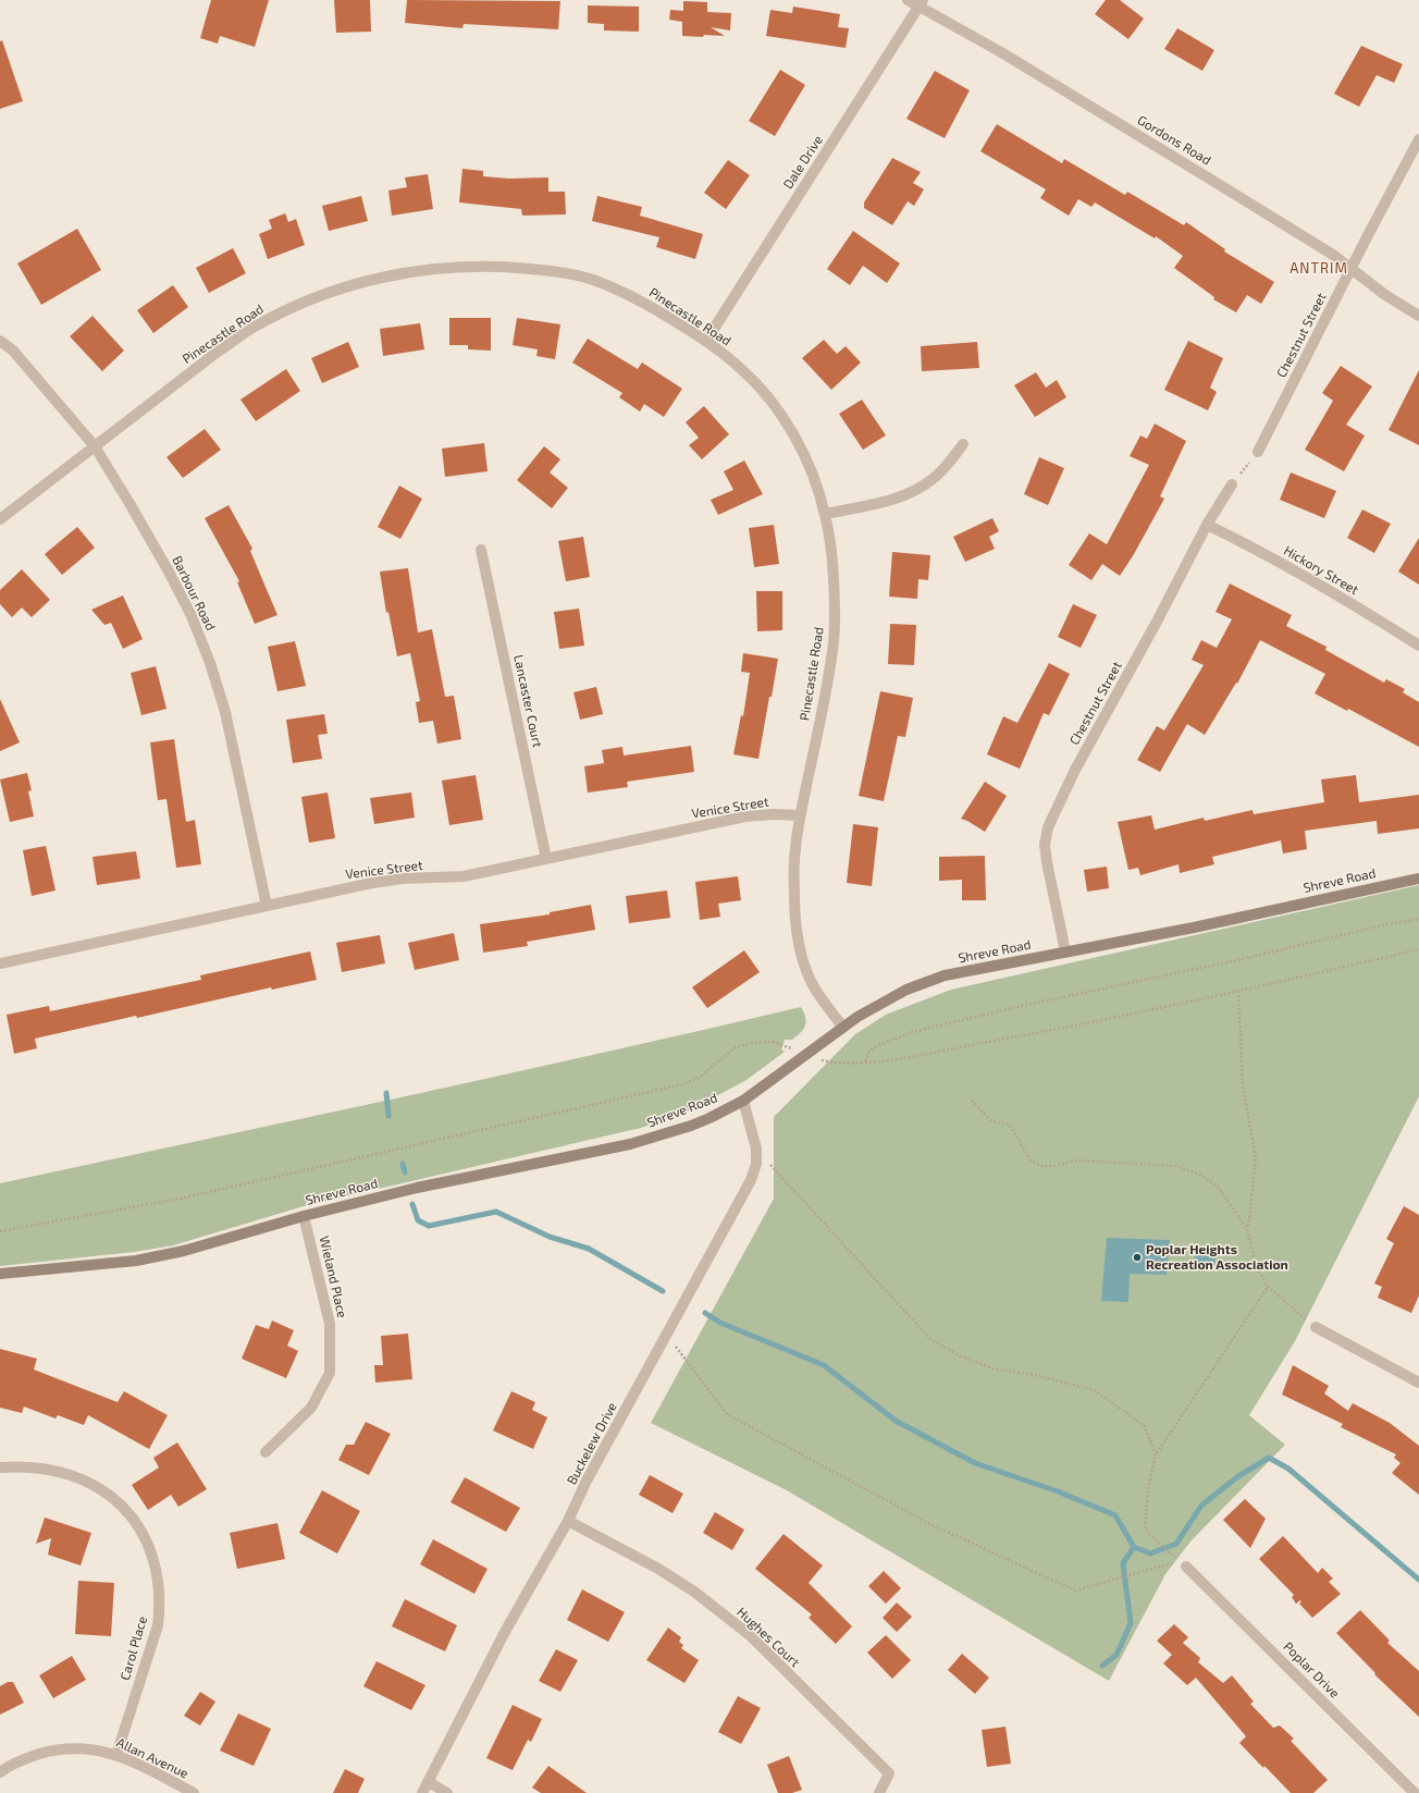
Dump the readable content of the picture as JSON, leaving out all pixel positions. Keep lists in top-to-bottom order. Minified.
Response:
{"streets":{"main road":["Shreve Road"],"street":["Gordons Road","Dale Drive","Pinecastle Road","Chestnut Street","Hickory Street","Barbour Road","Lancaster Court","Venice Street","Wieland Place","Buckelew Drive","Hughes Court","Carol Place","Poplar Drive","Allan Avenue"]},"crossings":[["Gordons Road","Dale Drive"],["Gordons Road","Chestnut Street"],["Dale Drive","Pinecastle Road"],["Pinecastle Road","Barbour Road"],["Pinecastle Road","Venice Street"],["Pinecastle Road","Shreve Road"],["Chestnut Street","Hickory Street"],["Chestnut Street","Shreve Road"],["Barbour Road","Venice Street"],["Lancaster Court","Venice Street"],["Shreve Road","Wieland Place"],["Shreve Road","Buckelew Drive"],["Buckelew Drive","Hughes Court"],["Carol Place","Allan Avenue"]],"districts":["ANTRIM"],"places":["Poplar Heights Recreation Association"]}
